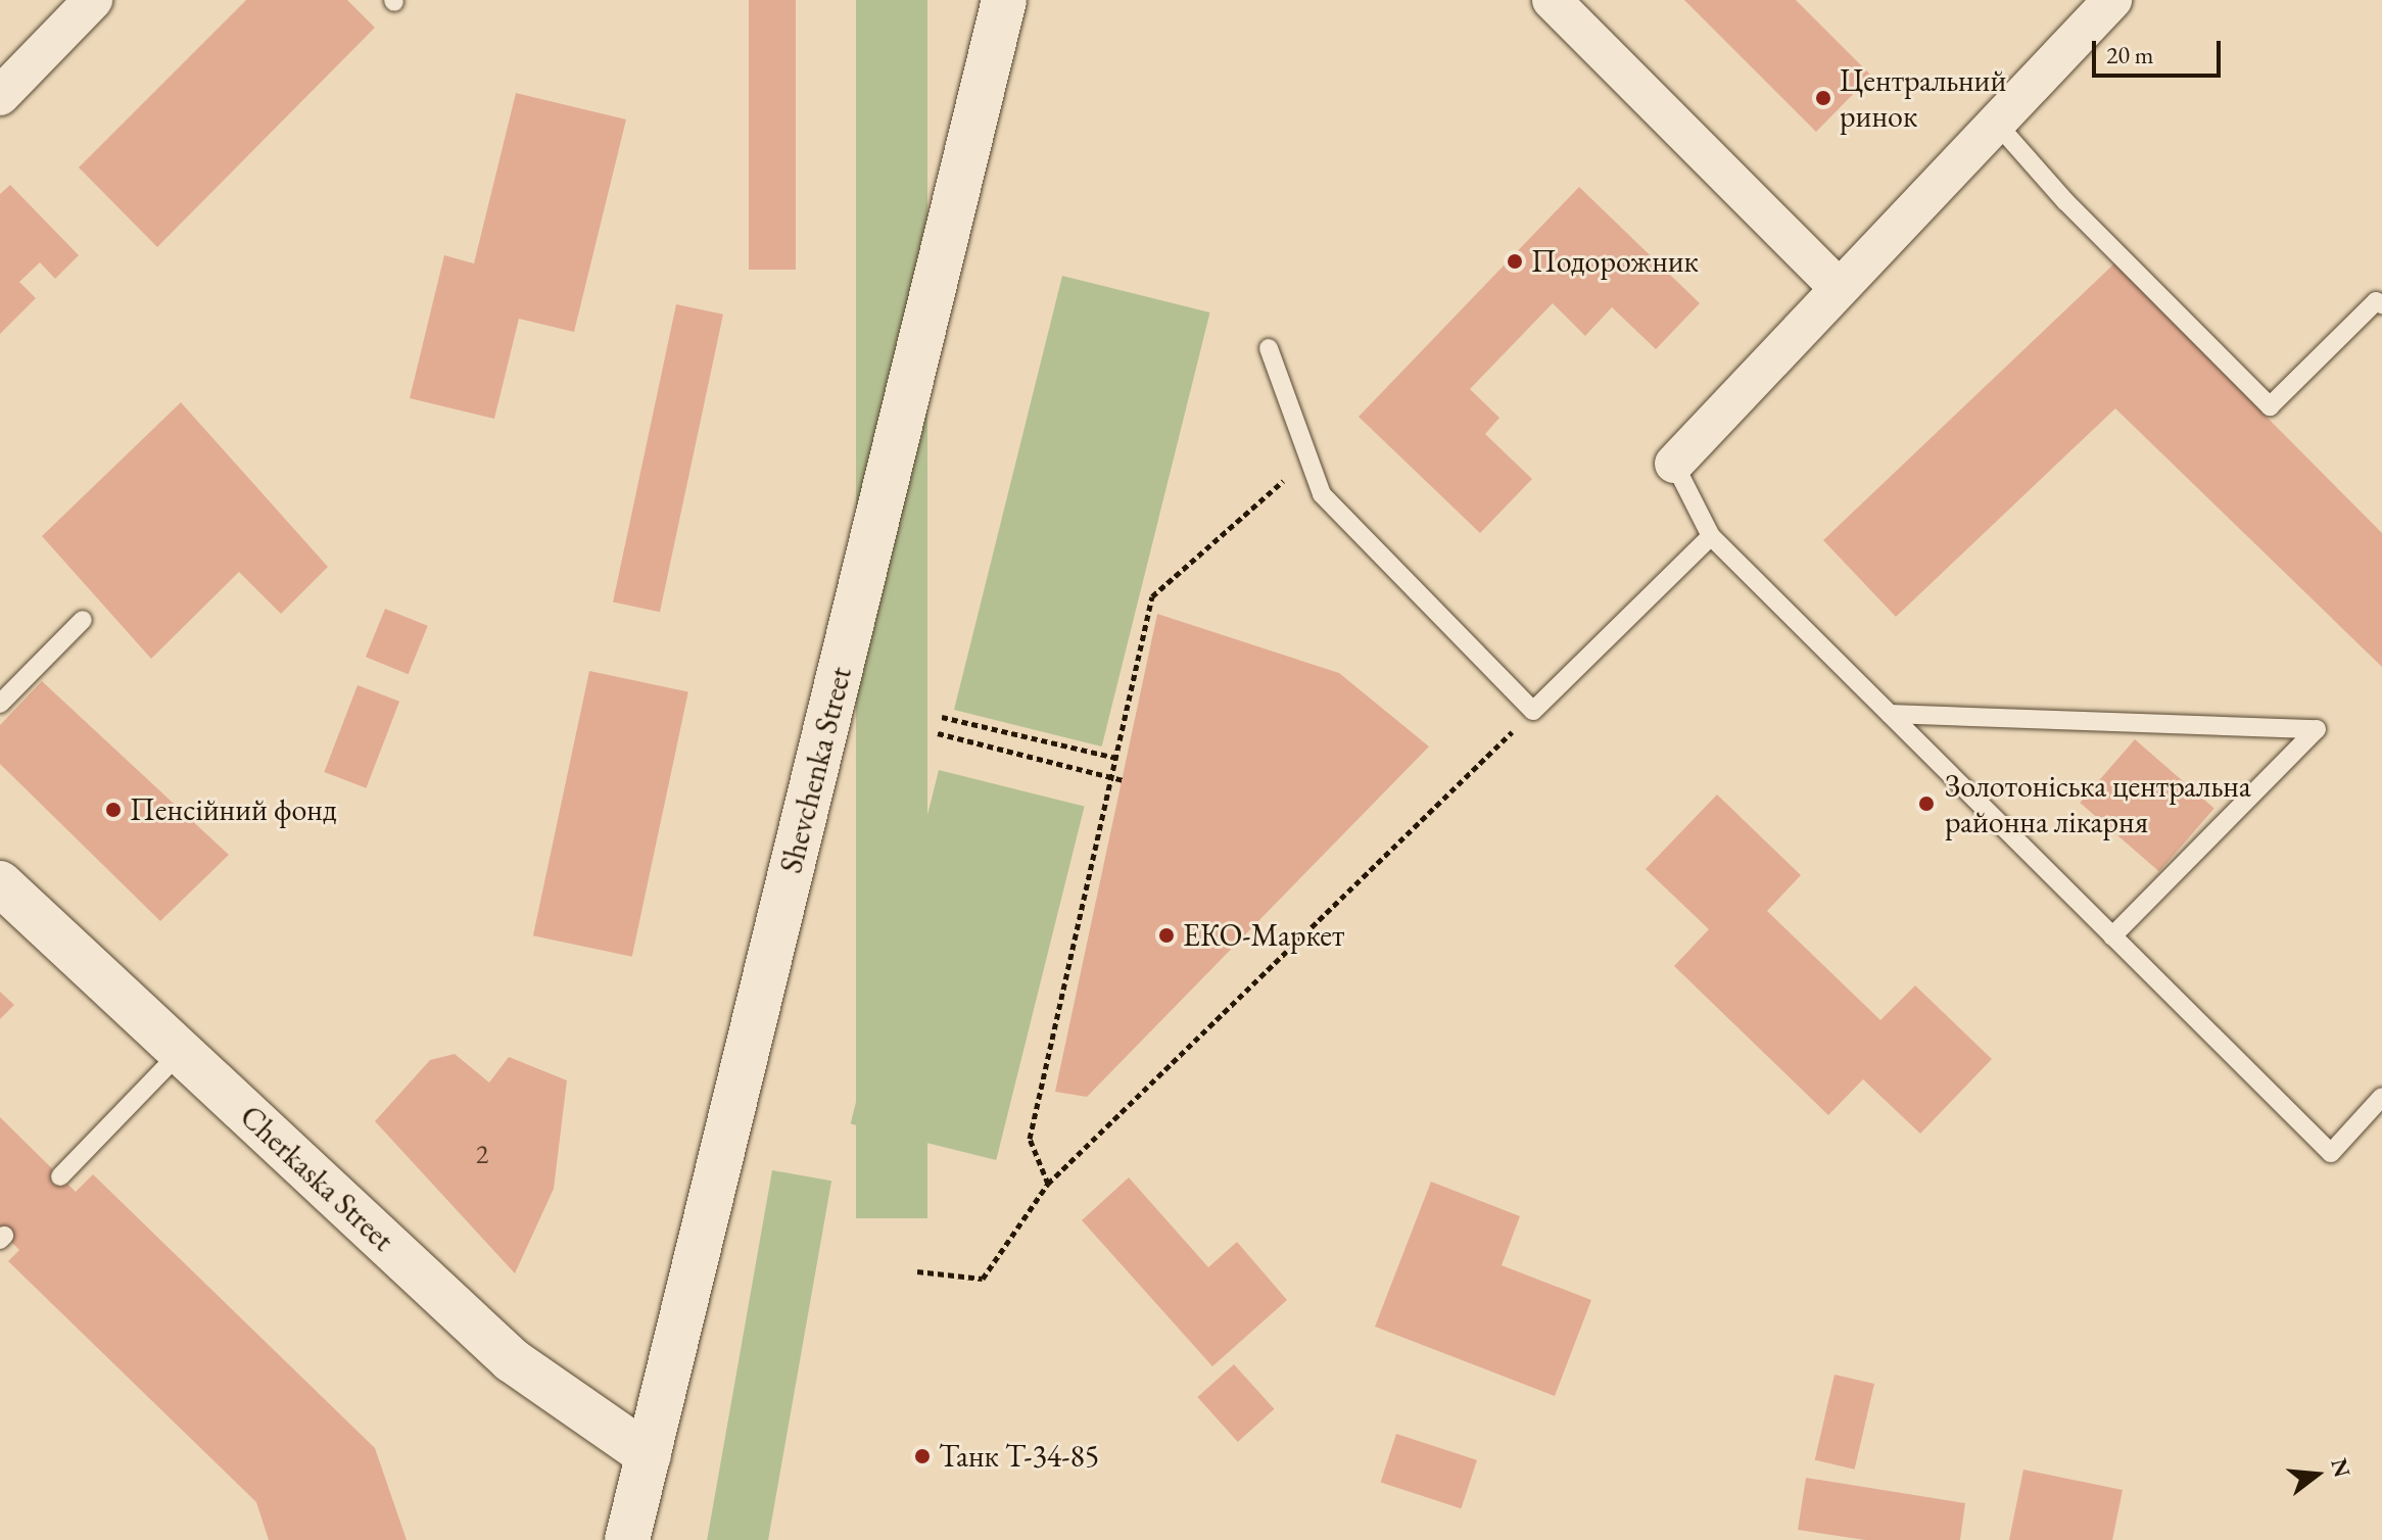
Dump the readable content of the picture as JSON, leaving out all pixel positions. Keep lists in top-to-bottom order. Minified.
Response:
{"streets":{"main road":["Shevchenka Street","Cherkaska Street"]},"crossings":[["Shevchenka Street","Cherkaska Street"]],"places":["Центральний ринок","Подорожник","Золотоніська центральна районна лікарня","Пенсійний фонд","ЕКО-Маркет","Танк Т-34-85"],"house_numbers":["2"],"scale_bar":"20 m","north":"right"}
